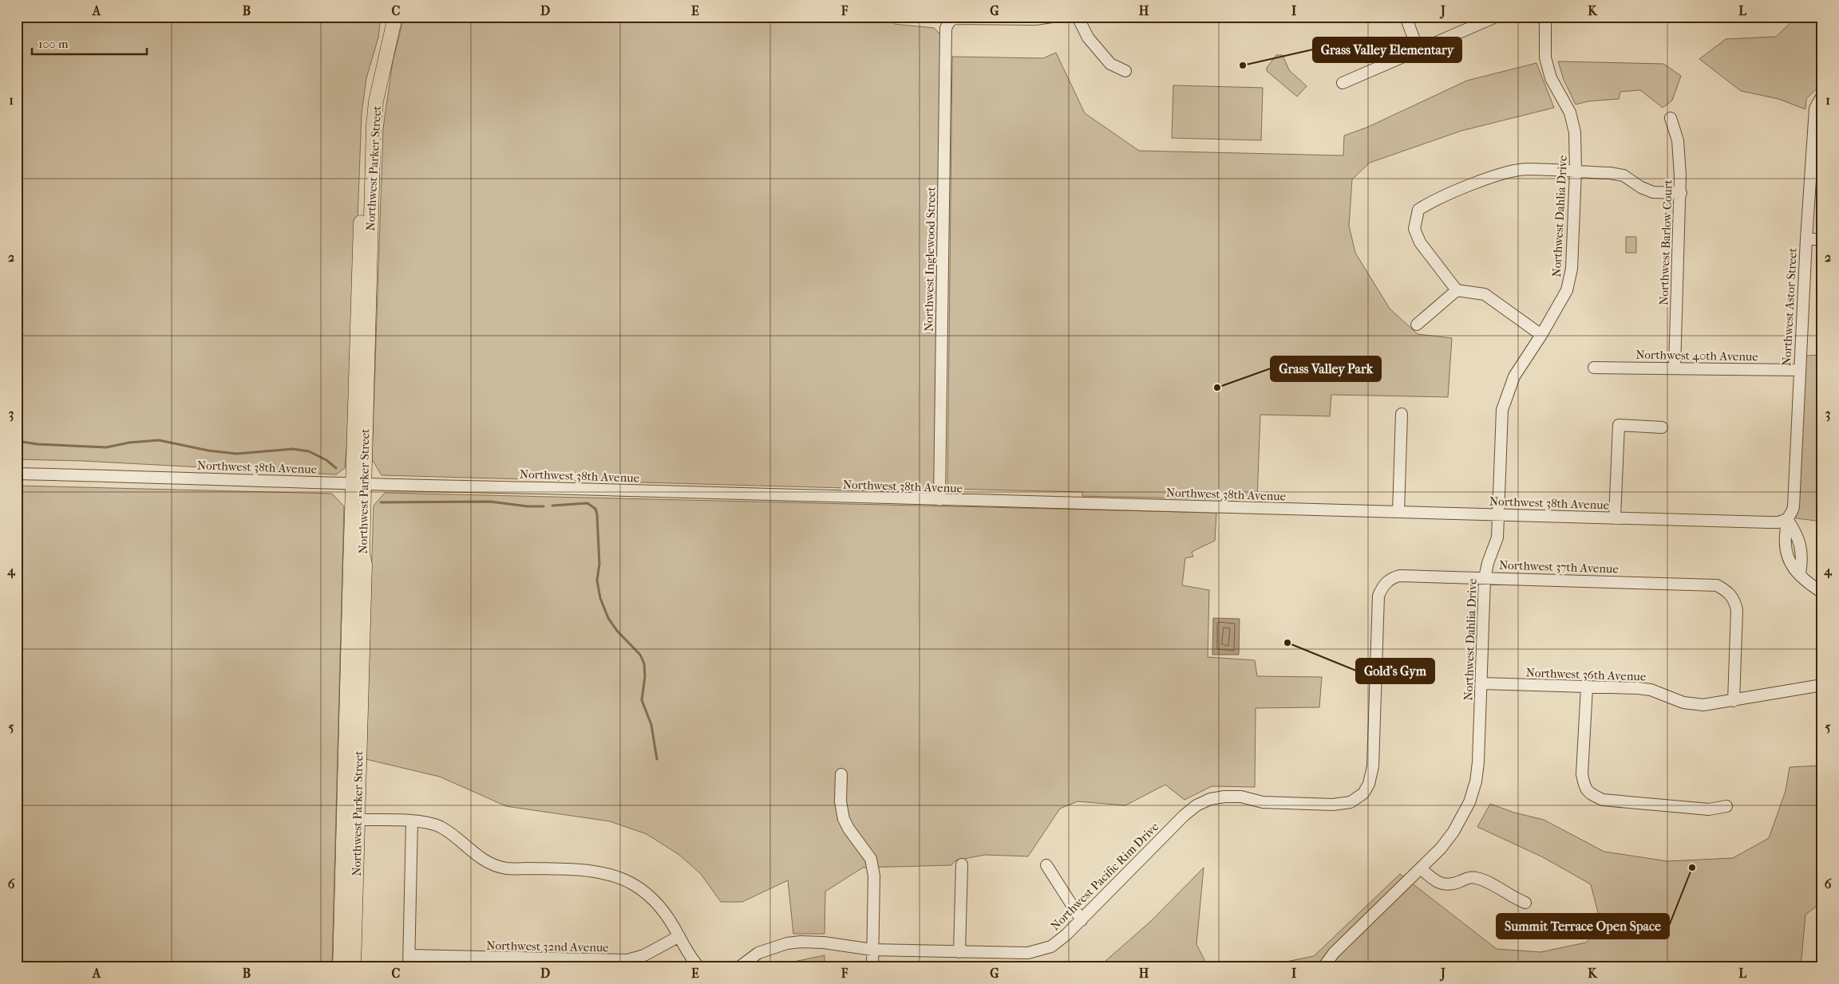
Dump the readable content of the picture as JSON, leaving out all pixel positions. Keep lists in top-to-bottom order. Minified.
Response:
{"streets":{"main road":["Northwest Parker Street"],"street":["Northwest Dahlia Drive","Northwest Barlow Court","Northwest Inglewood Street","Northwest Astor Street","Northwest 40th Avenue","Northwest 38th Avenue","Northwest 37th Avenue","Northwest 36th Avenue","Northwest Pacific Rim Drive","Northwest 32nd Avenue"]},"crossings":[["Northwest Parker Street","Northwest 38th Avenue"],["Northwest Dahlia Drive","Northwest 38th Avenue"],["Northwest Dahlia Drive","Northwest 37th Avenue"],["Northwest Dahlia Drive","Northwest 36th Avenue"],["Northwest Barlow Court","Northwest 40th Avenue"],["Northwest Inglewood Street","Northwest 38th Avenue"],["Northwest Astor Street","Northwest 40th Avenue"],["Northwest Astor Street","Northwest 38th Avenue"],["Northwest 37th Avenue","Northwest 36th Avenue"],["Northwest 37th Avenue","Northwest Pacific Rim Drive"]],"places":["Grass Valley Elementary","Grass Valley Park","Gold's Gym","Summit Terrace Open Space"],"scale_bar":"100 m","grid":{"columns":["A","B","C","D","E","F","G","H","I","J","K","L"],"rows":["1","2","3","4","5","6"]}}
